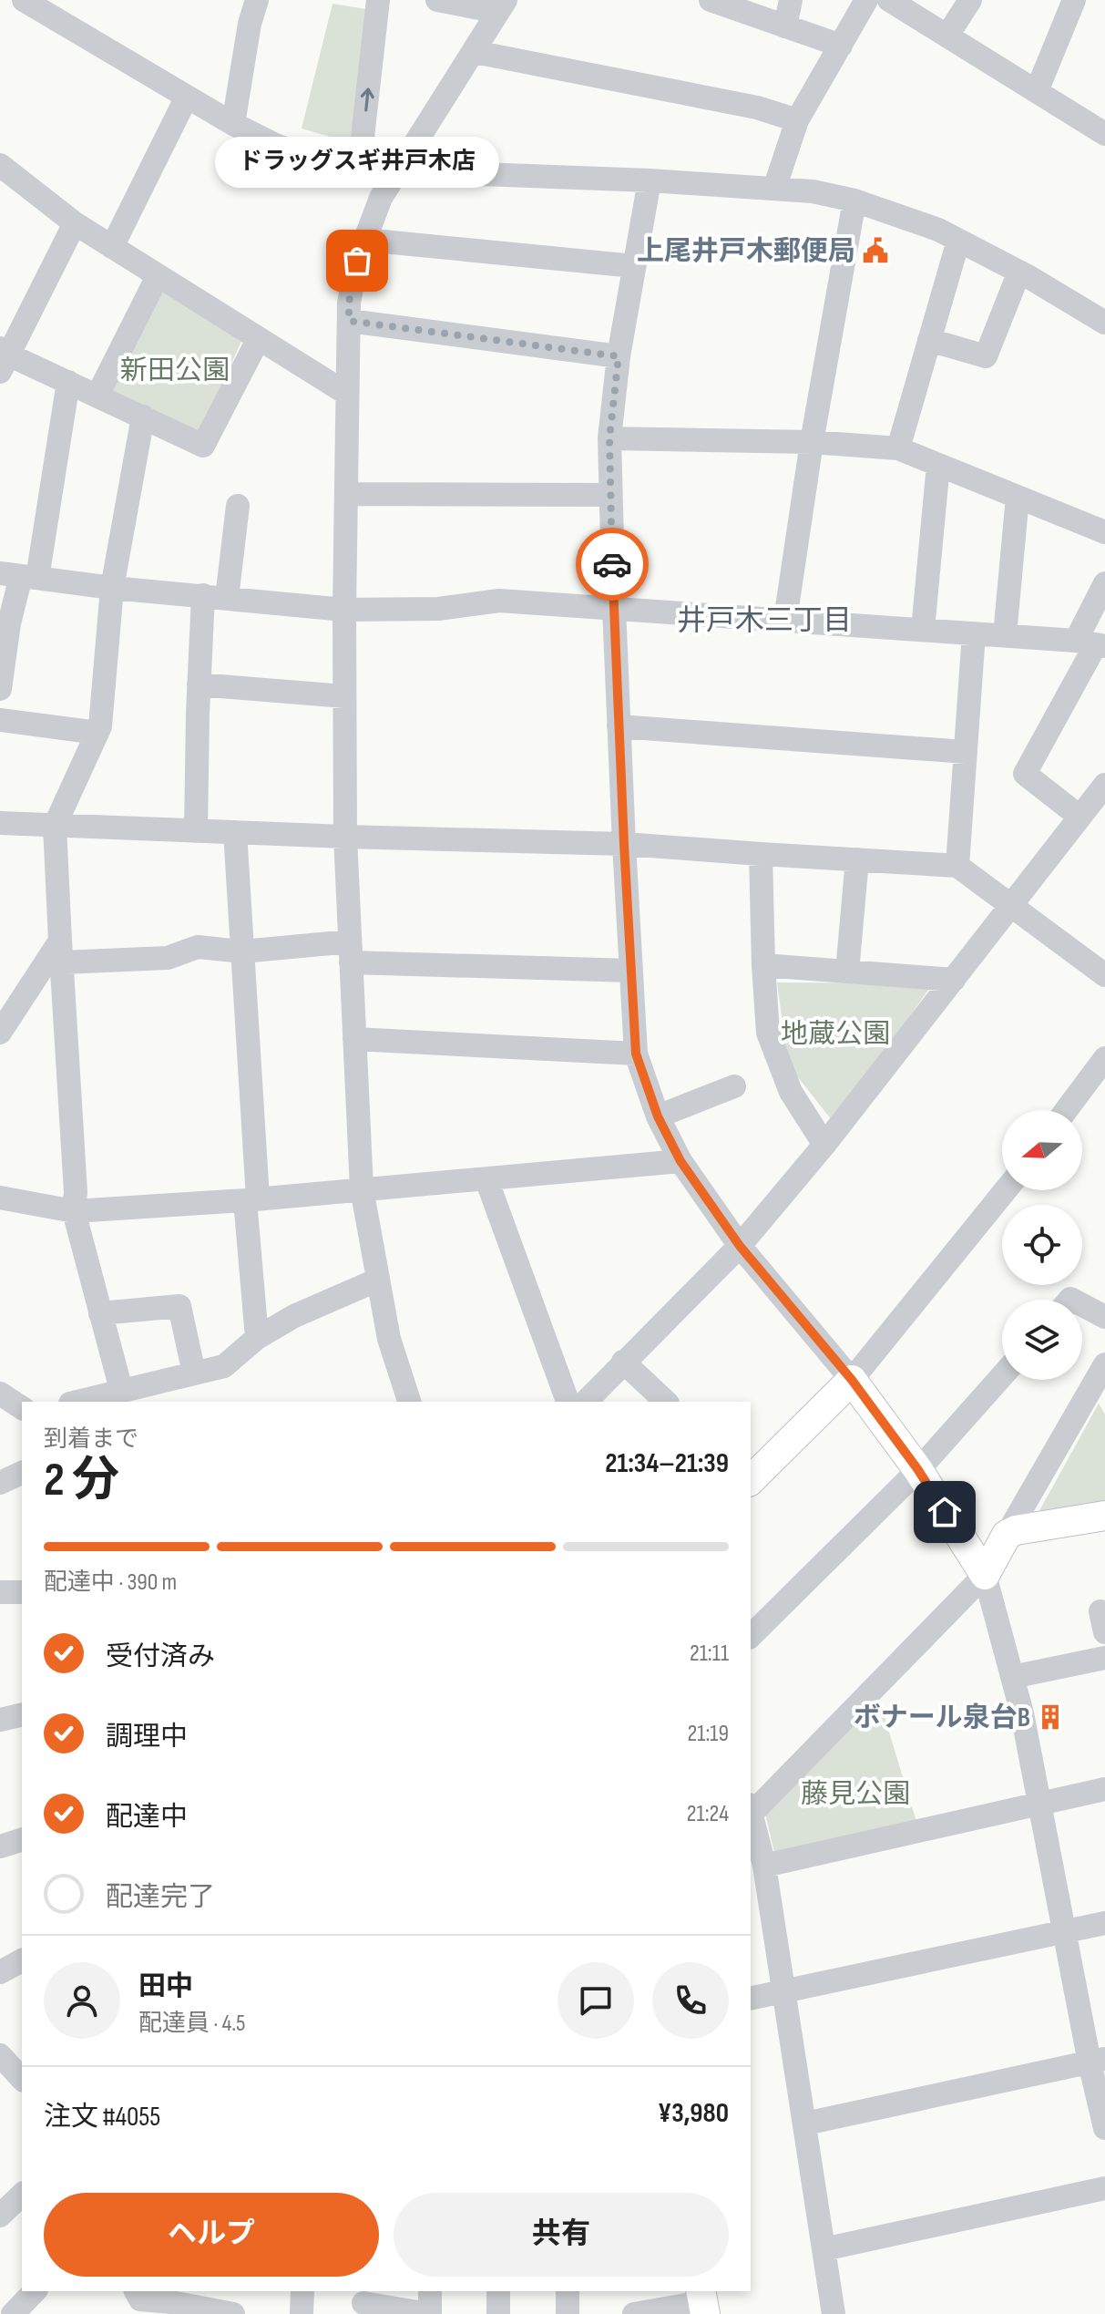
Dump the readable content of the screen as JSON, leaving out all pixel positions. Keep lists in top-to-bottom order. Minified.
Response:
{"districts":["井戸木三丁目"],"parks":["新田公園","地蔵公園","藤見公園"],"places":{"public building":["上尾井戸木郵便局"],"other":["ドラッグスギ井戸木店"],"building":["ボナール泉台B"]},"north":"left","page":{"bubble":"ドラッグスギ井戸木店","heading":["2 分","到着まで","21:34–21:39"],"panel":["田中","配達員 · 4.5","注文 #4055","¥3,980"],"bar":"配達中 · 390 m","list":[["受付済み","21:11"],["調理中","21:19"],["配達中","21:24"],"配達完了"],"buttons":["ヘルプ","共有"]}}
